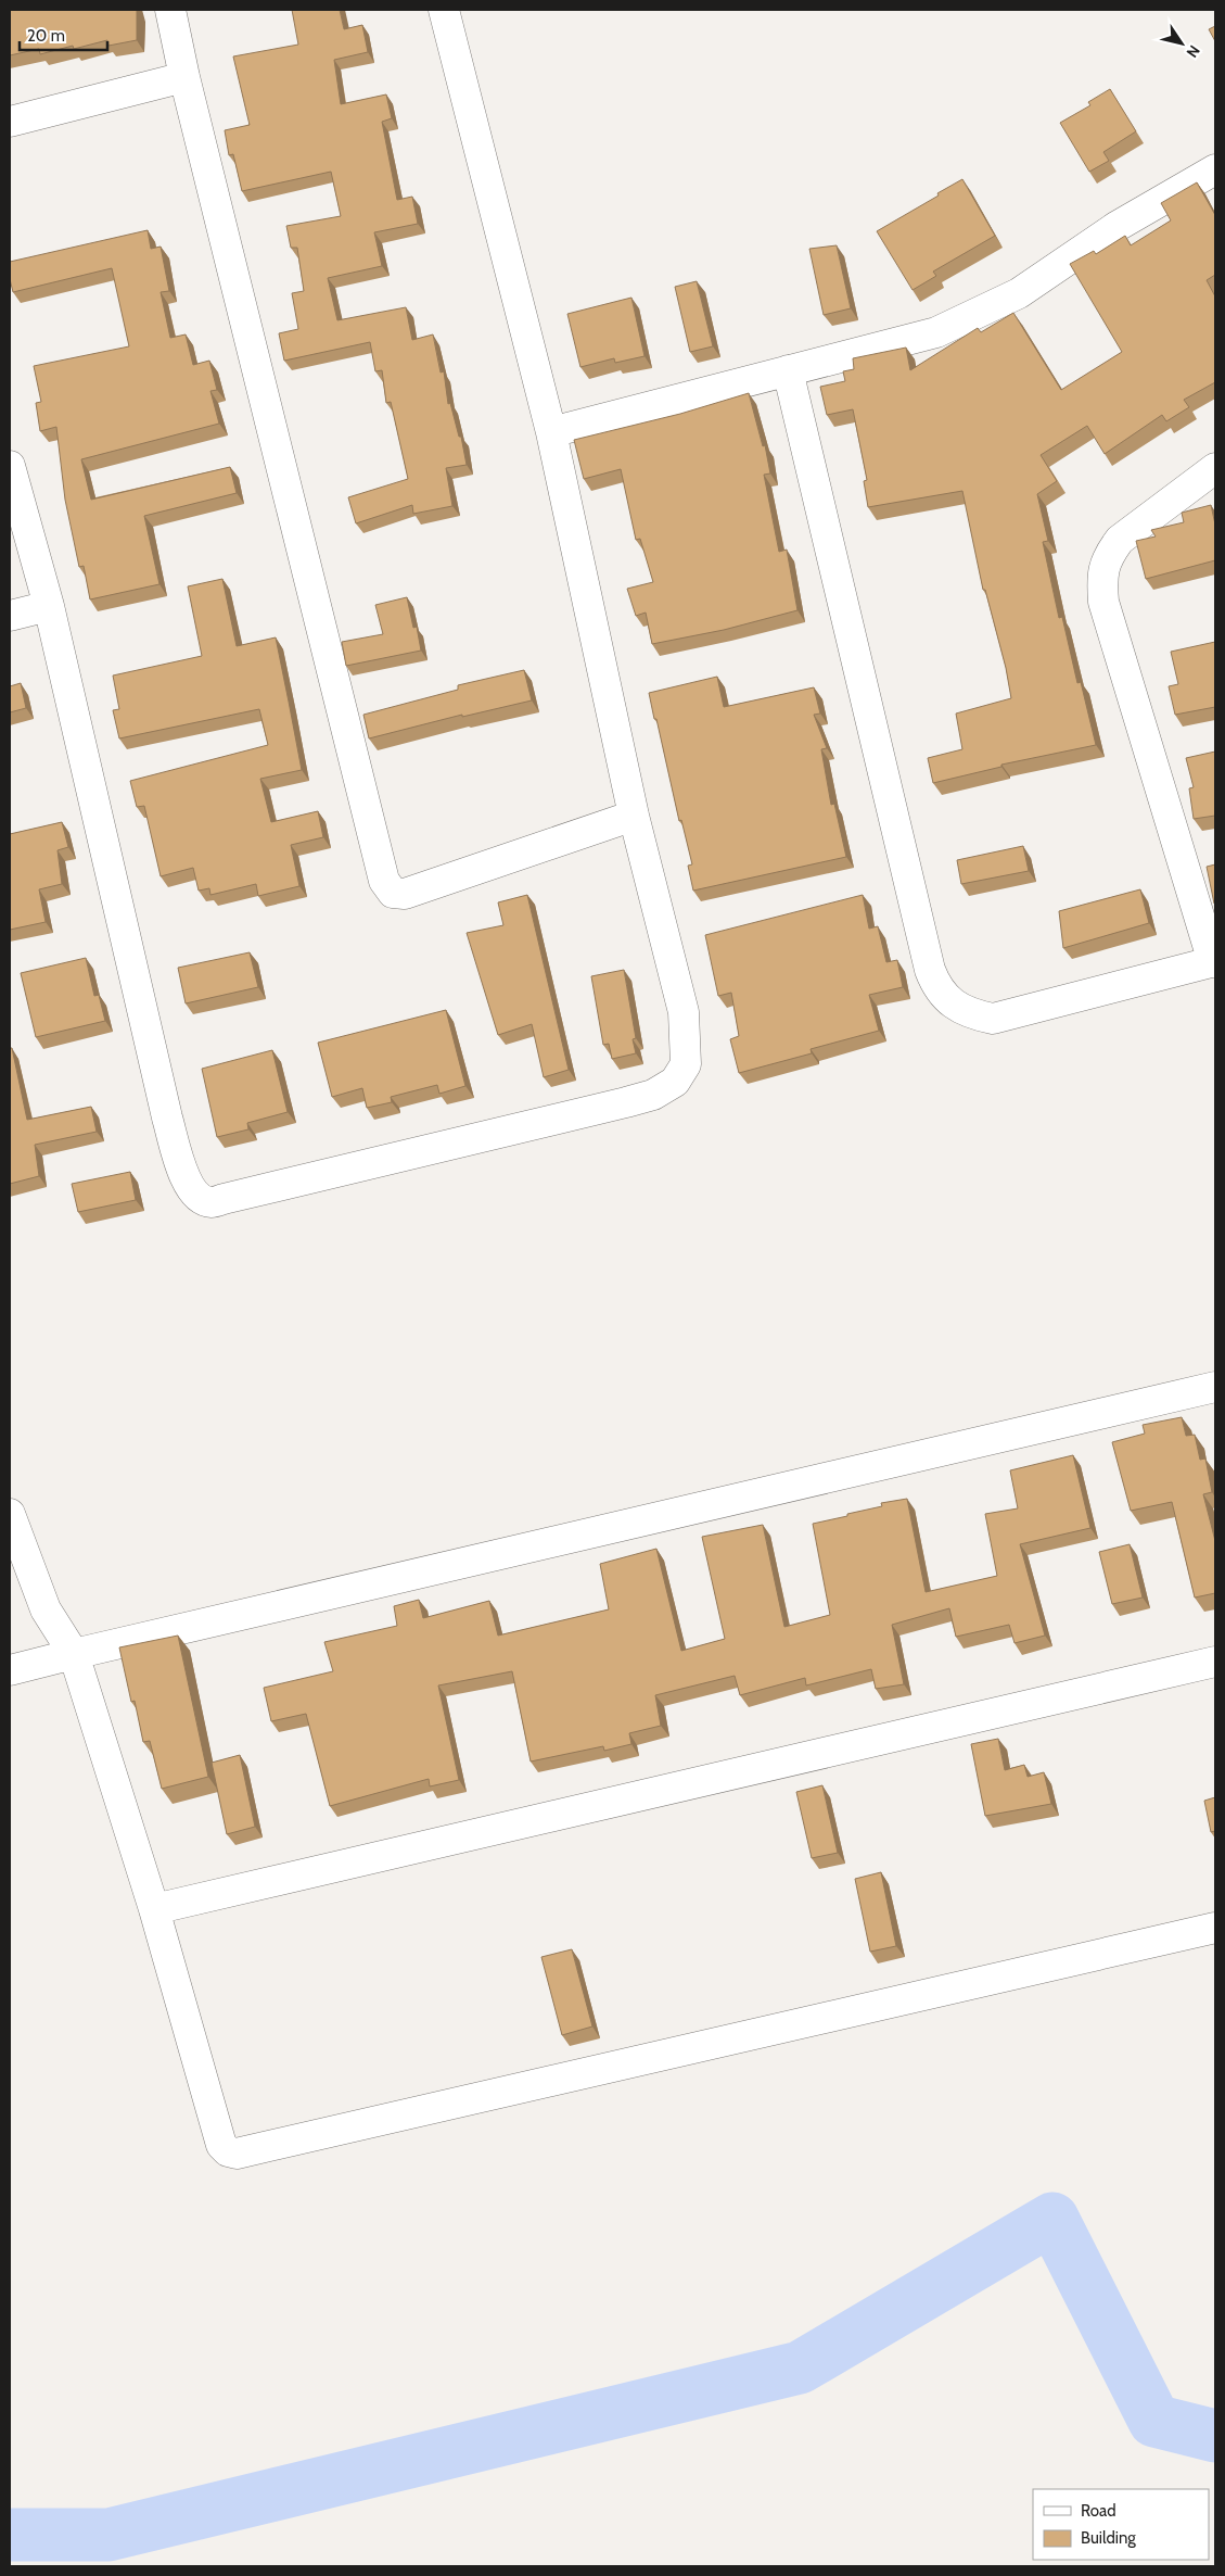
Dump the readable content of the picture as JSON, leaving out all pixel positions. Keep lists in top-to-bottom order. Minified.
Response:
{"legend":["Road","Building"],"scale_bar":"20 m","north":"bottom right"}
